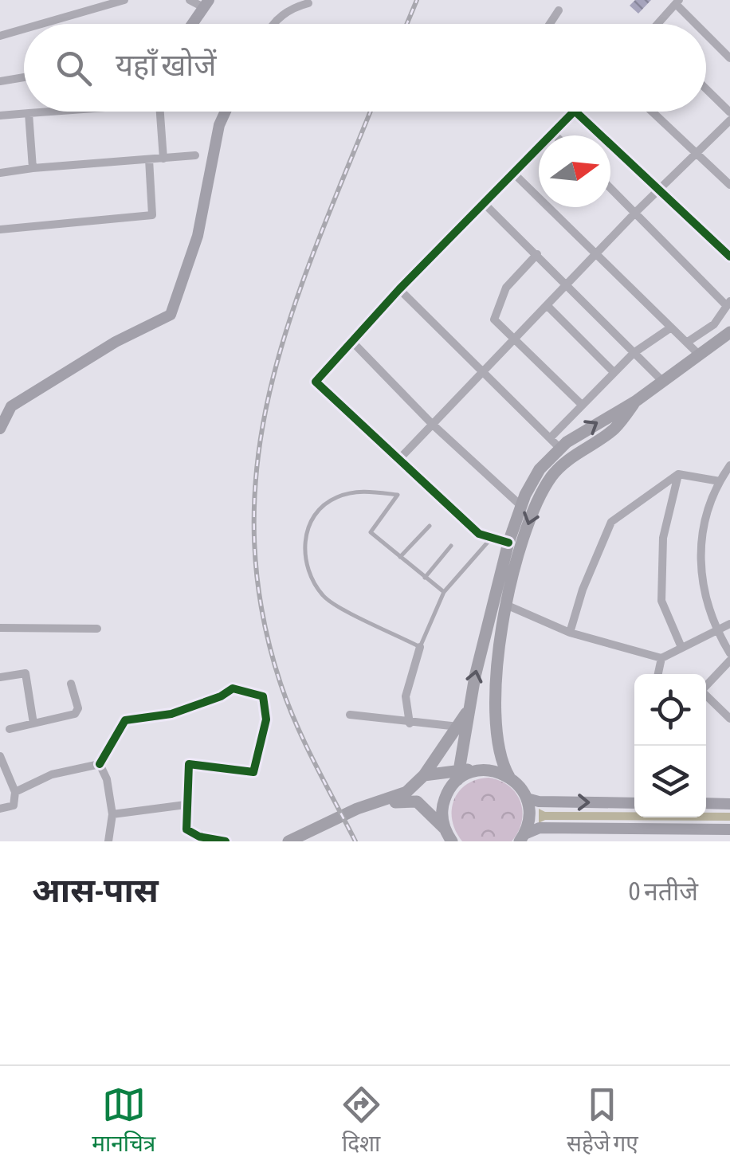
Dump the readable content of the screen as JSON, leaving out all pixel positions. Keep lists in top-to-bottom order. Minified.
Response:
{"north":"right","page":{"search":"यहाँ खोजें","heading":["आस-पास","0 नतीजे"],"nav":["मानचित्र","दिशा","सहेजे गए"]}}
